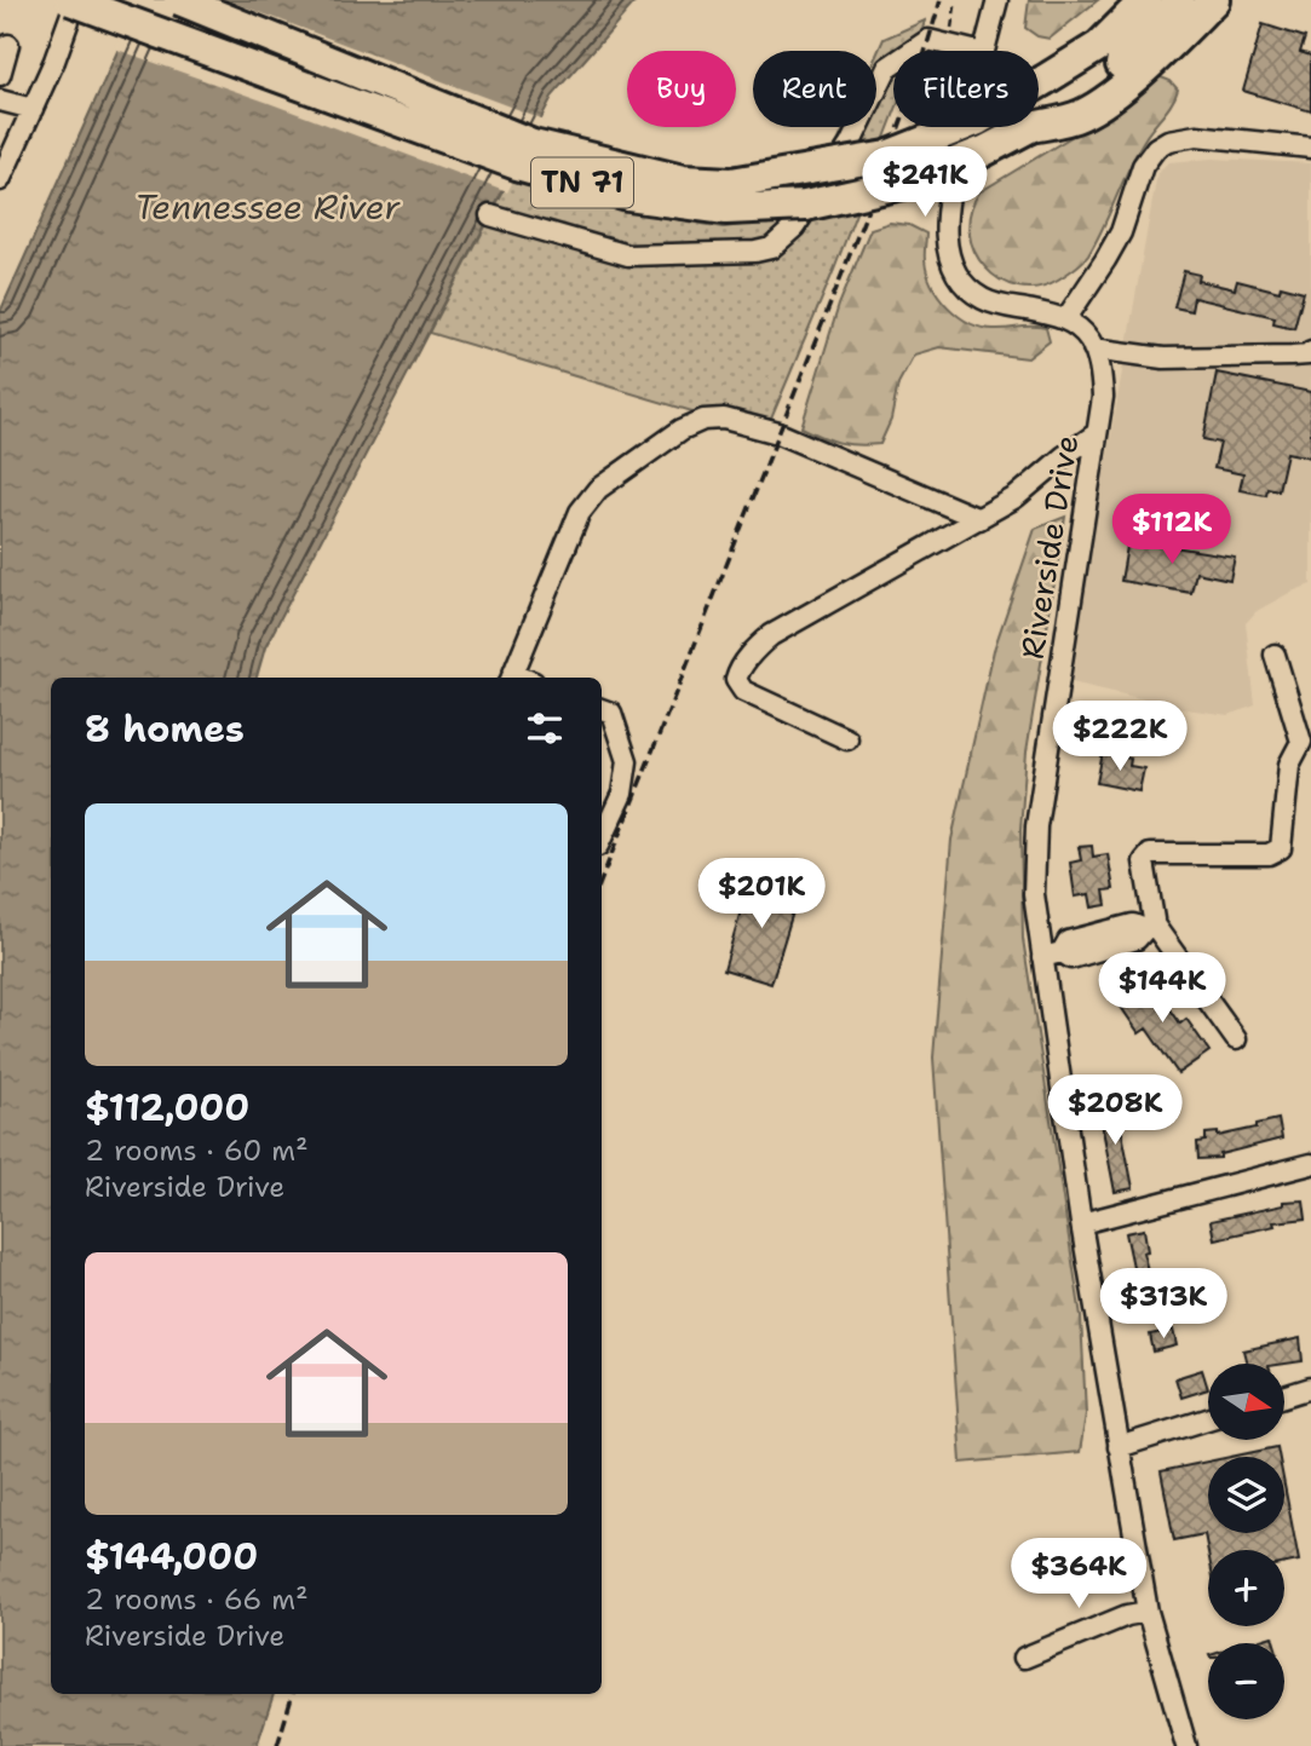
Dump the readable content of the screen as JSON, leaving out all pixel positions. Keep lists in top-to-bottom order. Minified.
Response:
{"streets":{"highway":["TN 71"],"street":["Riverside Drive"]},"water":["Tennessee River"],"north":"right","page":{"chip":["Buy","Rent","Filters"],"price":["$241K","$112K","$222K","$201K","$144K","$208K","$313K","$364K"],"heading":"8 homes","list":[{"name":"$112,000","note":"2 rooms · 60 m² · Riverside Drive"},{"name":"$144,000","note":"2 rooms · 66 m² · Riverside Drive"}],"map_buttons":["+","−"]}}
